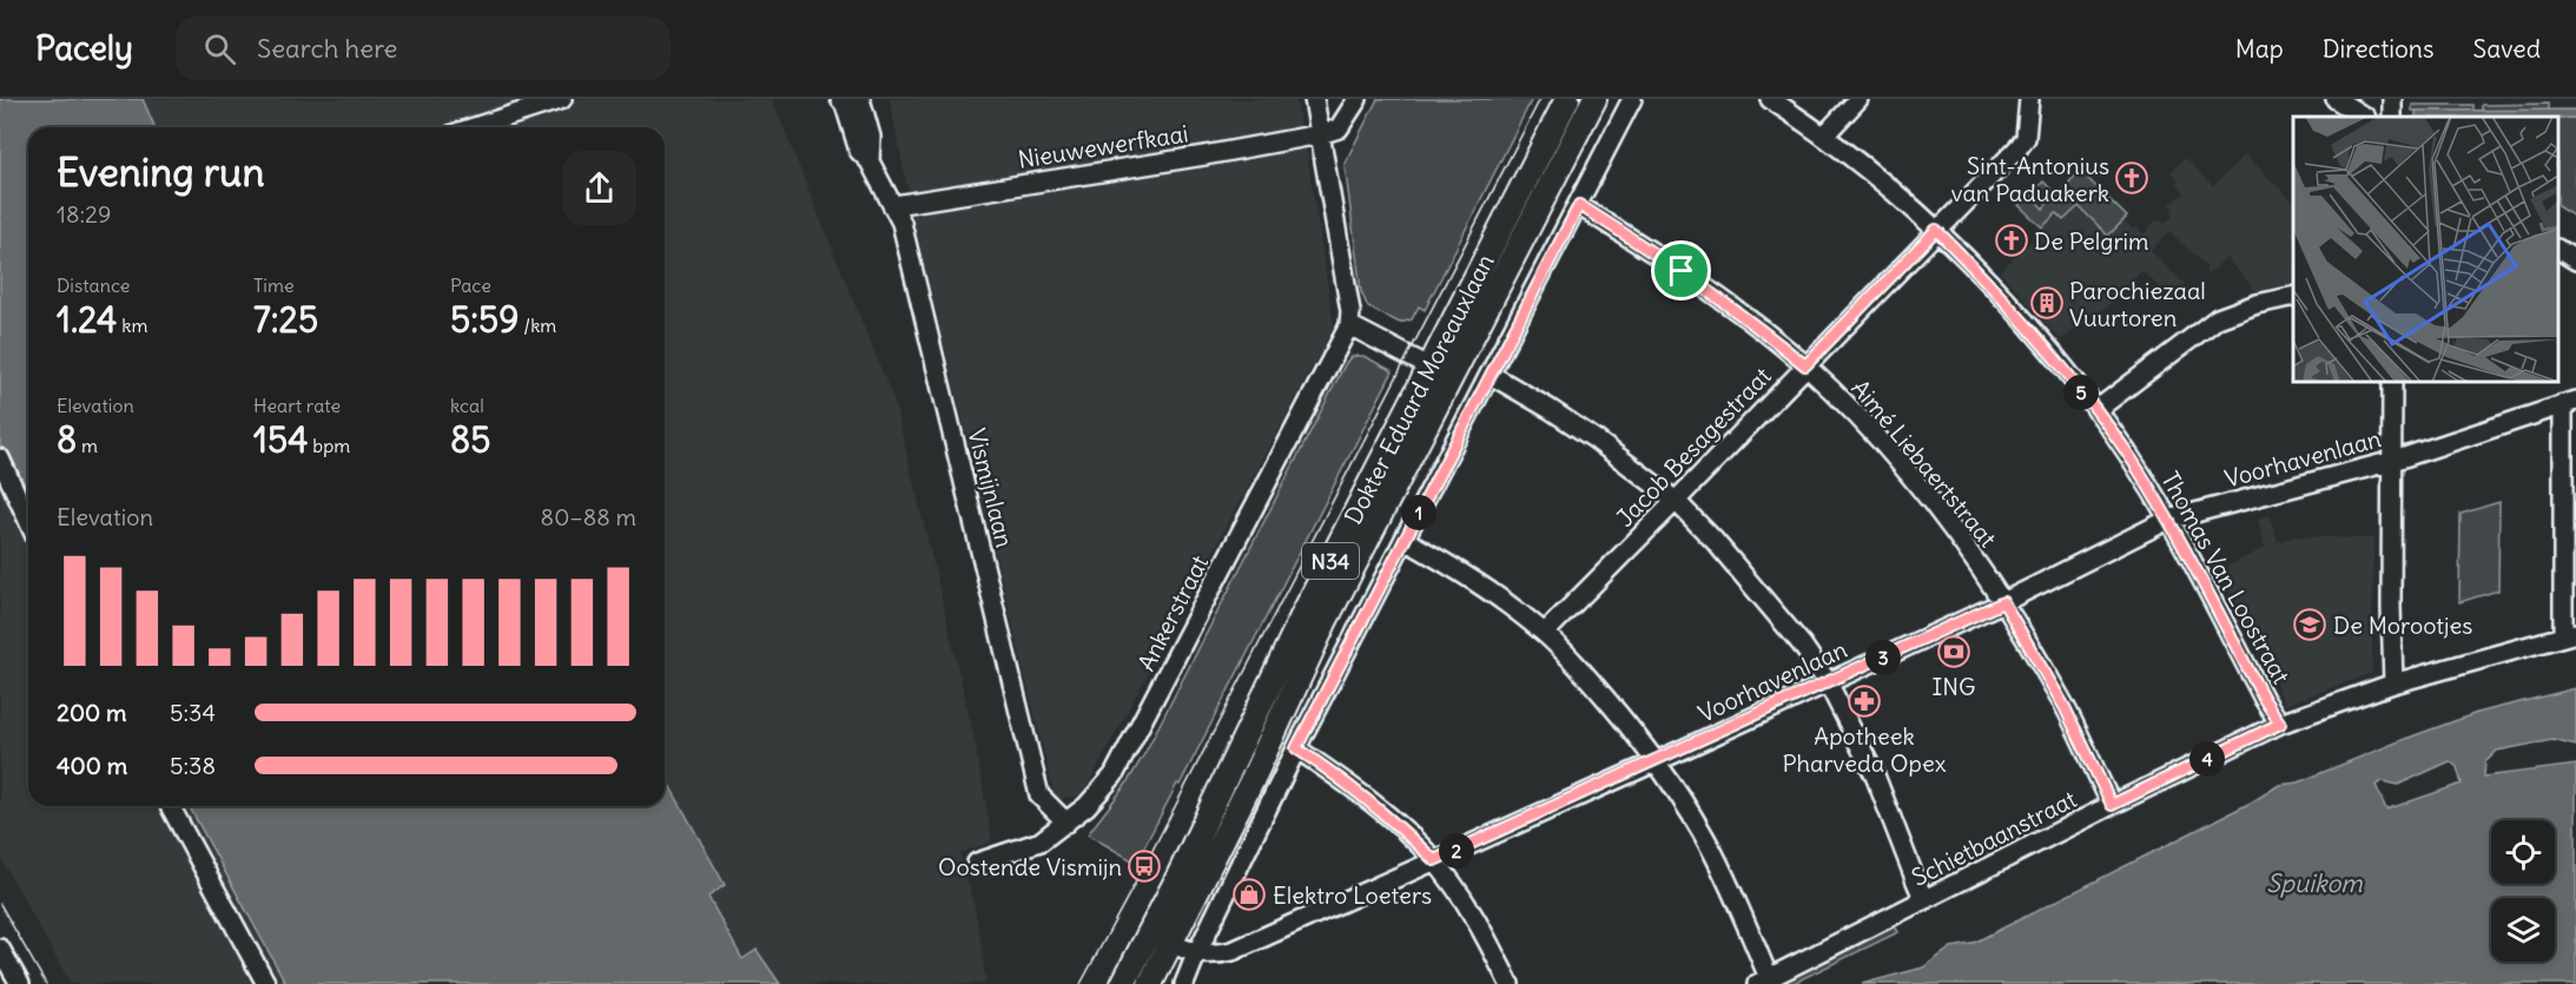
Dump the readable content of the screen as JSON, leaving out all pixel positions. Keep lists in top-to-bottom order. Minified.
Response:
{"streets":{"main road":["Dokter Eduard Moreauxlaan","N34"],"street":["Nieuwewerfkaai","Jacob Besagestraat","Voorhavenlaan","Aimé Liebaertstraat","Vismijnlaan","Thomas Van Loostraat","Ankerstraat","Schietbaanstraat"]},"crossings":[["Nieuwewerfkaai","Vismijnlaan"],["Jacob Besagestraat","Aimé Liebaertstraat"],["Jacob Besagestraat","Thomas Van Loostraat"],["Voorhavenlaan","Aimé Liebaertstraat"],["Voorhavenlaan","Thomas Van Loostraat"],["Aimé Liebaertstraat","Schietbaanstraat"],["Vismijnlaan","Ankerstraat"],["Thomas Van Loostraat","Schietbaanstraat"]],"water":["Spuikom"],"places":{"church":["Sint-Antonius van Paduakerk","De Pelgrim"],"building":["Parochiezaal Vuurtoren"],"school or university":["De Morootjes"],"bank":["ING"],"pharmacy":["Apotheek Pharveda Opex"],"bus stop":["Oostende Vismijn"],"shop":["Elektro Loeters"]},"page":{"header":"Pacely","search":"Search here","nav":["Map","Directions","Saved"],"heading":["Evening run","18:29"],"stats":[["Distance","1.24 km"],["Time","7:25"],["Pace","5:59 /km"],["Elevation","8 m"],["Heart rate","154 bpm"],["kcal","85"]],"pins":["5","1","3","4","2"],"chart":["Elevation","80–88 m"],"list":[{"name":"200 m","note":"5:34"},{"name":"400 m","note":"5:38"}]}}
